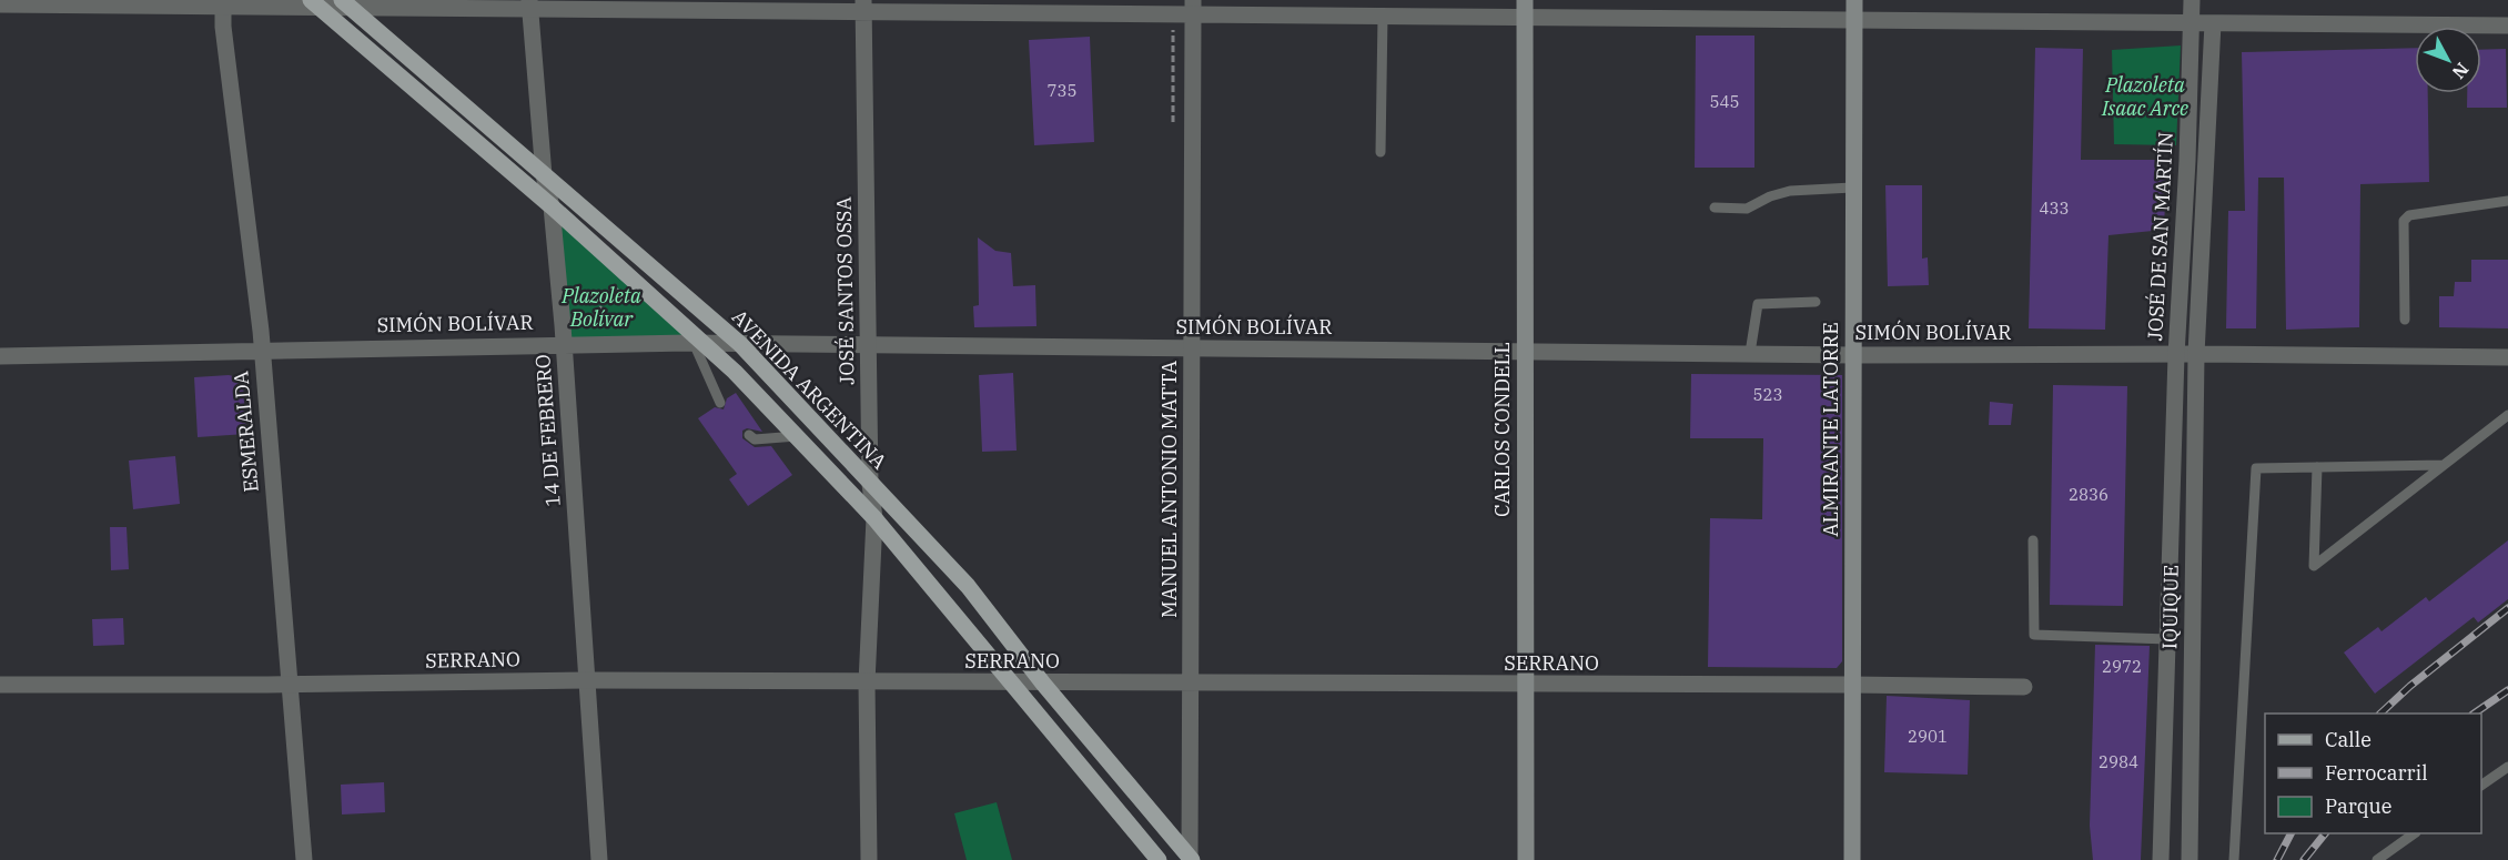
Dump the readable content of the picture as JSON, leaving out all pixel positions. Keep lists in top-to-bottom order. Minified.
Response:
{"streets":{"main road":["AVENIDA ARGENTINA","CARLOS CONDELL","ALMIRANTE LATORRE"],"street":["JOSÉ DE SAN MARTÍN","JOSÉ SANTOS OSSA","SIMÓN BOLÍVAR","14 DE FEBRERO","ESMERALDA","MANUEL ANTONIO MATTA","IQUIQUE","SERRANO"]},"crossings":[["JOSÉ DE SAN MARTÍN","SIMÓN BOLÍVAR"],["JOSÉ DE SAN MARTÍN","IQUIQUE"],["JOSÉ SANTOS OSSA","SIMÓN BOLÍVAR"],["JOSÉ SANTOS OSSA","AVENIDA ARGENTINA"],["JOSÉ SANTOS OSSA","SERRANO"],["SIMÓN BOLÍVAR","AVENIDA ARGENTINA"],["SIMÓN BOLÍVAR","CARLOS CONDELL"],["SIMÓN BOLÍVAR","ALMIRANTE LATORRE"],["SIMÓN BOLÍVAR","14 DE FEBRERO"],["SIMÓN BOLÍVAR","ESMERALDA"],["SIMÓN BOLÍVAR","MANUEL ANTONIO MATTA"],["SIMÓN BOLÍVAR","IQUIQUE"],["AVENIDA ARGENTINA","14 DE FEBRERO"],["AVENIDA ARGENTINA","MANUEL ANTONIO MATTA"],["AVENIDA ARGENTINA","SERRANO"],["CARLOS CONDELL","SERRANO"],["ALMIRANTE LATORRE","SERRANO"],["14 DE FEBRERO","SERRANO"],["ESMERALDA","SERRANO"],["MANUEL ANTONIO MATTA","SERRANO"]],"parks":["Plazoleta Isaac Arce","Plazoleta Bolívar"],"house_numbers":["735","545","433","523","2836","2972","2901","2984"],"legend":["Calle","Ferrocarril","Parque"],"north":"bottom right"}
